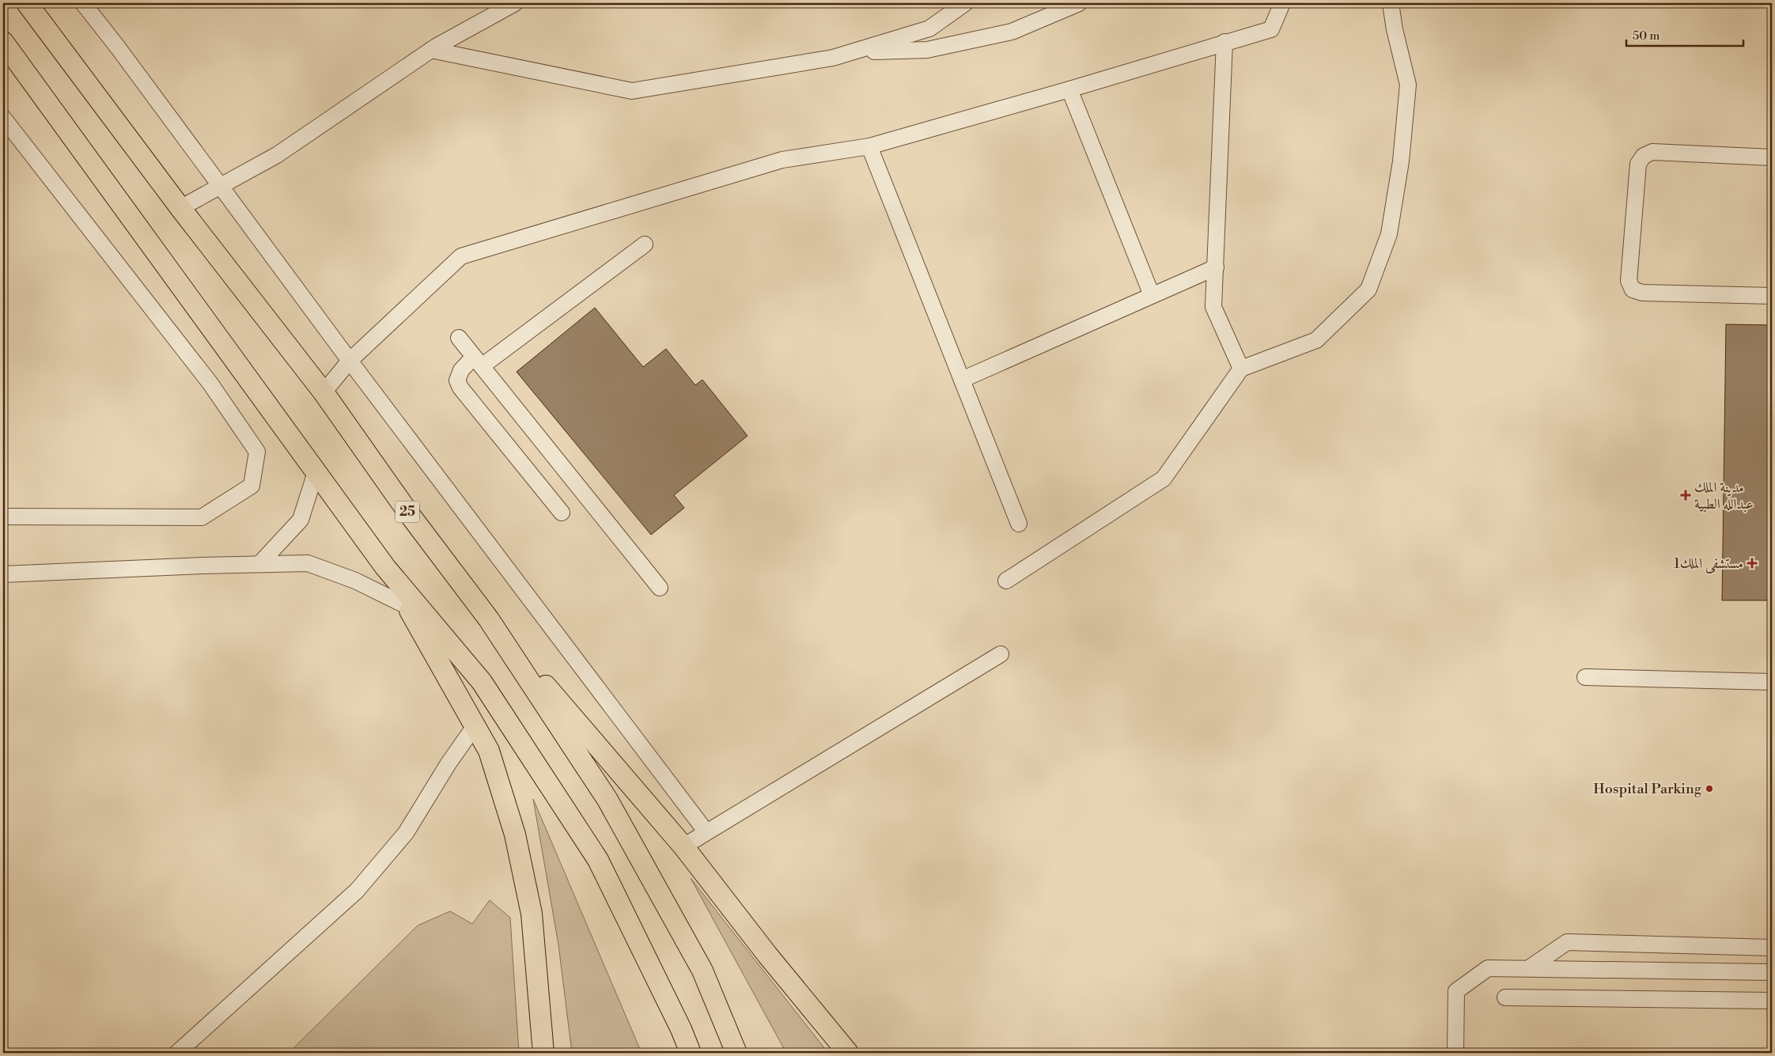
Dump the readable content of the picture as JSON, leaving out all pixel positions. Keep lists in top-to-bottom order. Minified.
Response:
{"streets":{"main road":["25"]},"places":{"health":["مدينة الملك عبدالله الطبية","مستشفى الملك1"],"other":["Hospital Parking"]},"scale_bar":"50 m"}
